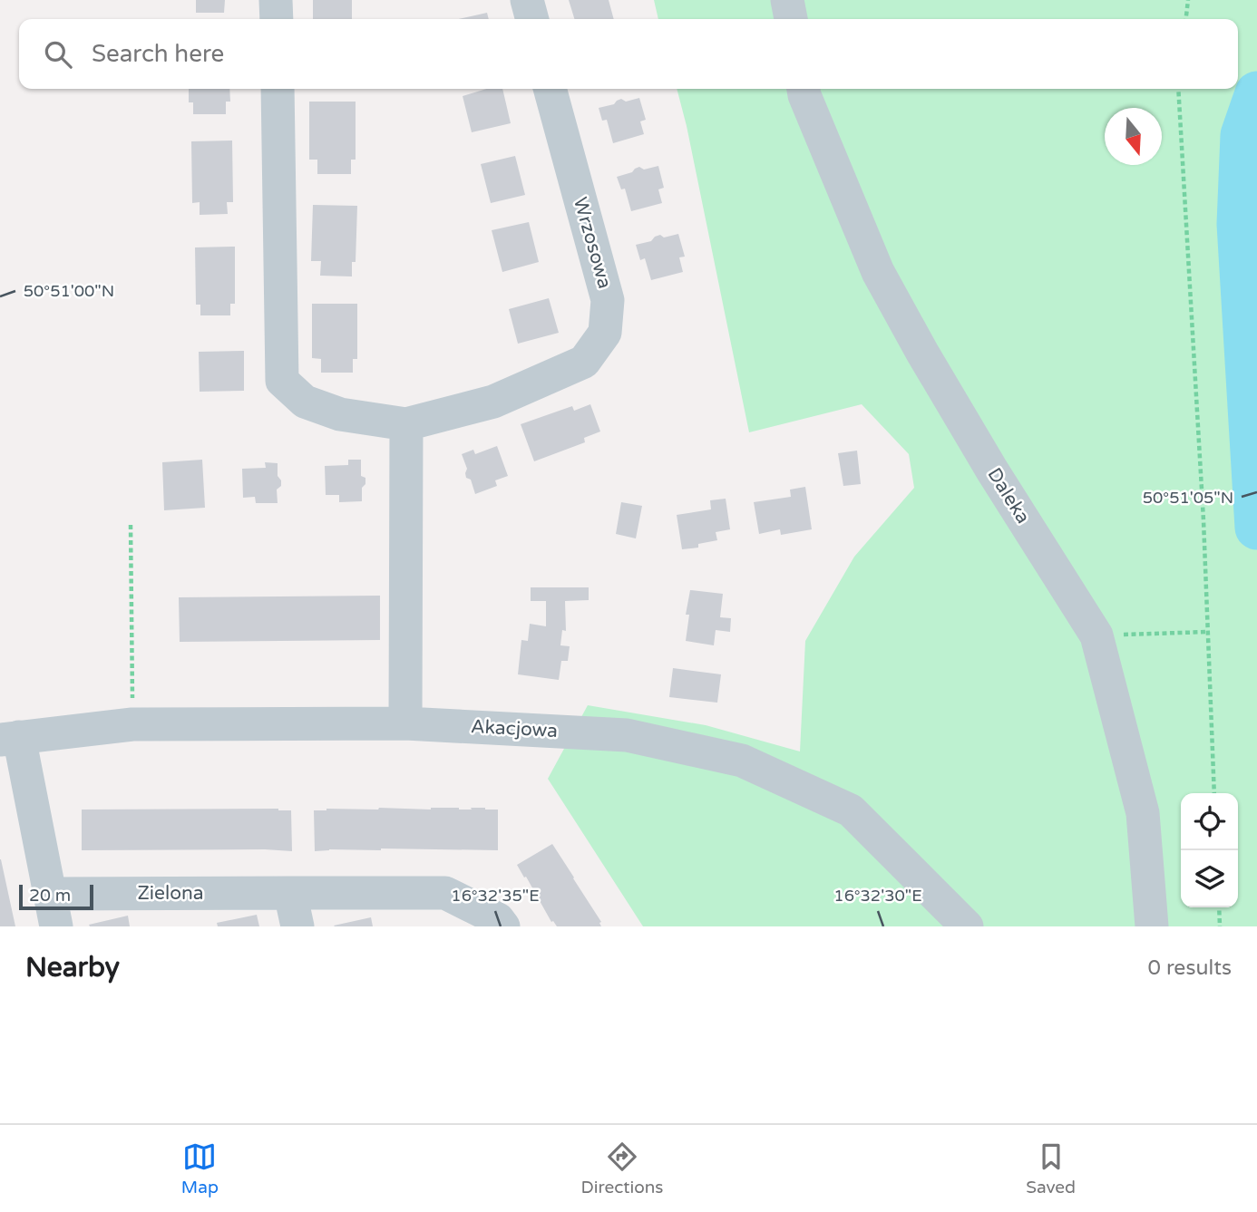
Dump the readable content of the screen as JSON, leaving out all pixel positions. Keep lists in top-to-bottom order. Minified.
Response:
{"streets":{"street":["Wrzosowa","Daleka","Akacjowa","Zielona"]},"scale_bar":"20 m","north":"bottom","page":{"search":"Search here","scale":"20 m","heading":["Nearby","0 results"],"nav":["Map","Directions","Saved"]},"coordinates":["50°51'00\"N","50°51'05\"N","16°32'35\"E","16°32'30\"E"]}
